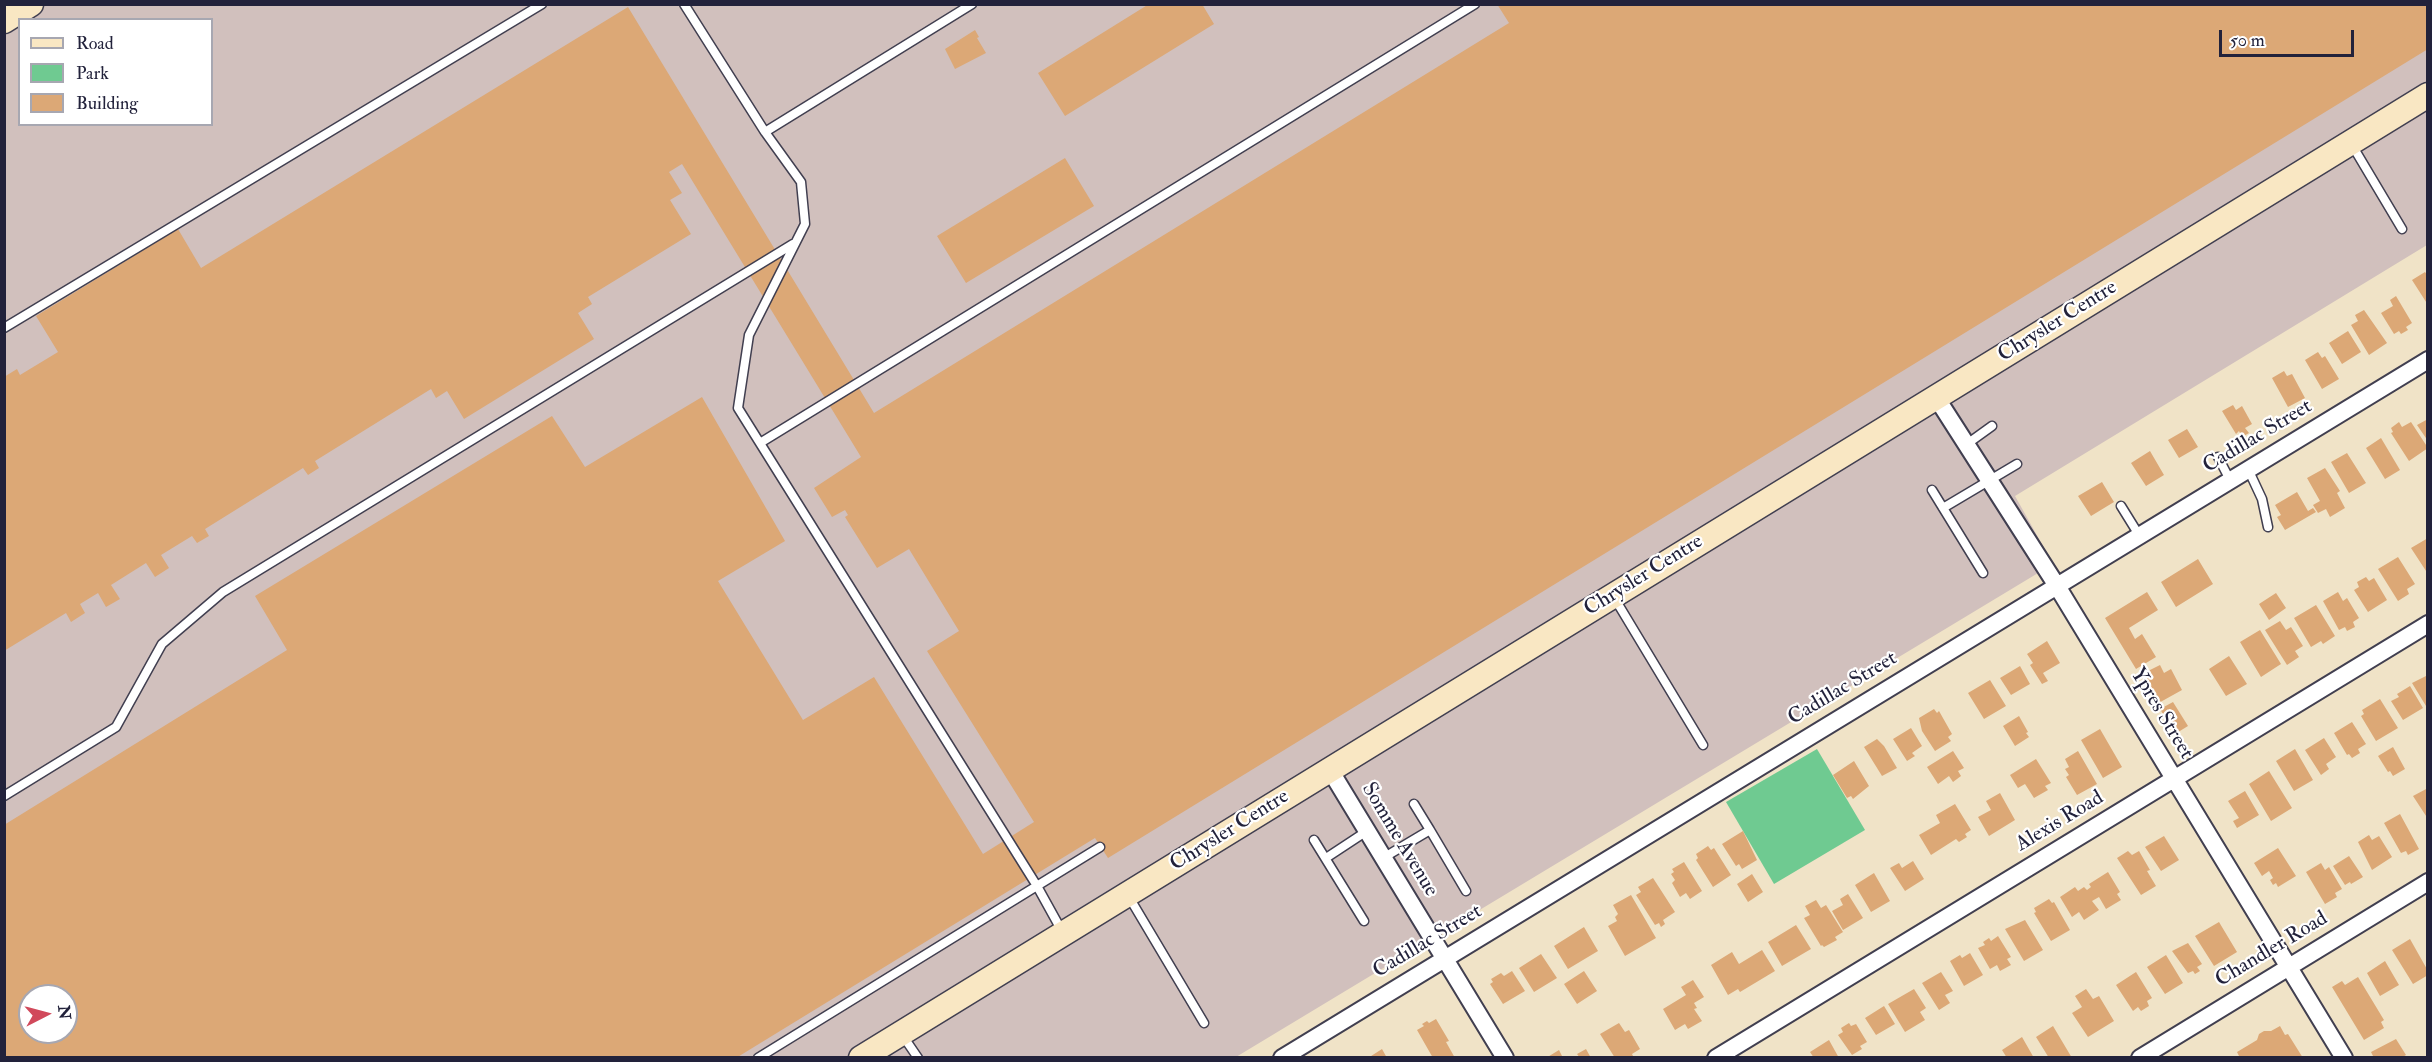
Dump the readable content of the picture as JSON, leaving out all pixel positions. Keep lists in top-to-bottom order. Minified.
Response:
{"streets":{"street":["Chrysler Centre","Cadillac Street","Ypres Street","Alexis Road","Somme Avenue","Chandler Road"]},"crossings":[["Chrysler Centre","Ypres Street"],["Chrysler Centre","Somme Avenue"],["Cadillac Street","Ypres Street"],["Cadillac Street","Somme Avenue"],["Ypres Street","Alexis Road"],["Ypres Street","Chandler Road"]],"legend":["Road","Park","Building"],"scale_bar":"50 m","north":"right"}
